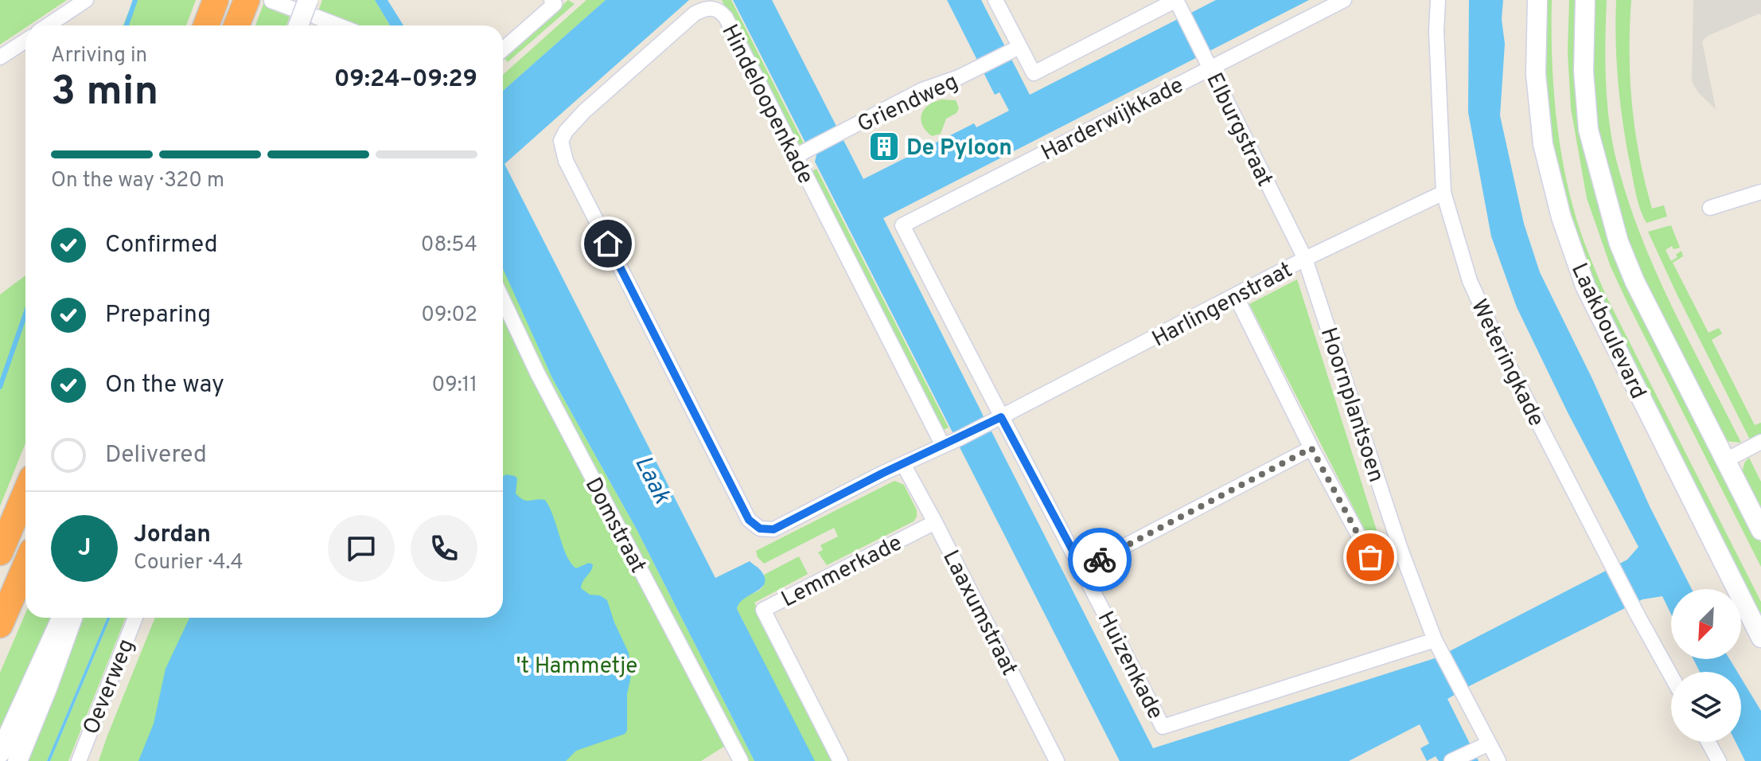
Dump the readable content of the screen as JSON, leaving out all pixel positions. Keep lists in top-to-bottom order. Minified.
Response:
{"streets":{"main road":["Laakboulevard"],"street":["Griendweg","Hindeloopenkade","Harderwijkkade","Elburgstraat","Harlingenstraat","Weteringkade","Hoornplantsoen","Domstraat","Lemmerkade","Laaxumstraat","Huizenkade","Oeverweg"]},"crossings":[["Griendweg","Hindeloopenkade"],["Hindeloopenkade","Harderwijkkade"],["Hindeloopenkade","Harlingenstraat"],["Hindeloopenkade","Laaxumstraat"],["Hindeloopenkade","Huizenkade"],["Harderwijkkade","Elburgstraat"],["Harderwijkkade","Harlingenstraat"],["Harderwijkkade","Huizenkade"],["Elburgstraat","Harlingenstraat"],["Elburgstraat","Hoornplantsoen"],["Harlingenstraat","Weteringkade"],["Harlingenstraat","Hoornplantsoen"],["Harlingenstraat","Huizenkade"],["Hoornplantsoen","Huizenkade"],["Lemmerkade","Laaxumstraat"]],"water":["Laak"],"parks":["'t Hammetje"],"places":{"building":["De Pyloon"]},"north":"bottom left","page":{"heading":["3 min","Arriving in","09:24–09:29"],"panel":["Jordan","Courier · 4.4"],"bar":"On the way · 320 m","list":[["Confirmed","08:54"],["Preparing","09:02"],["On the way","09:11"],"Delivered"],"round":"J"}}
